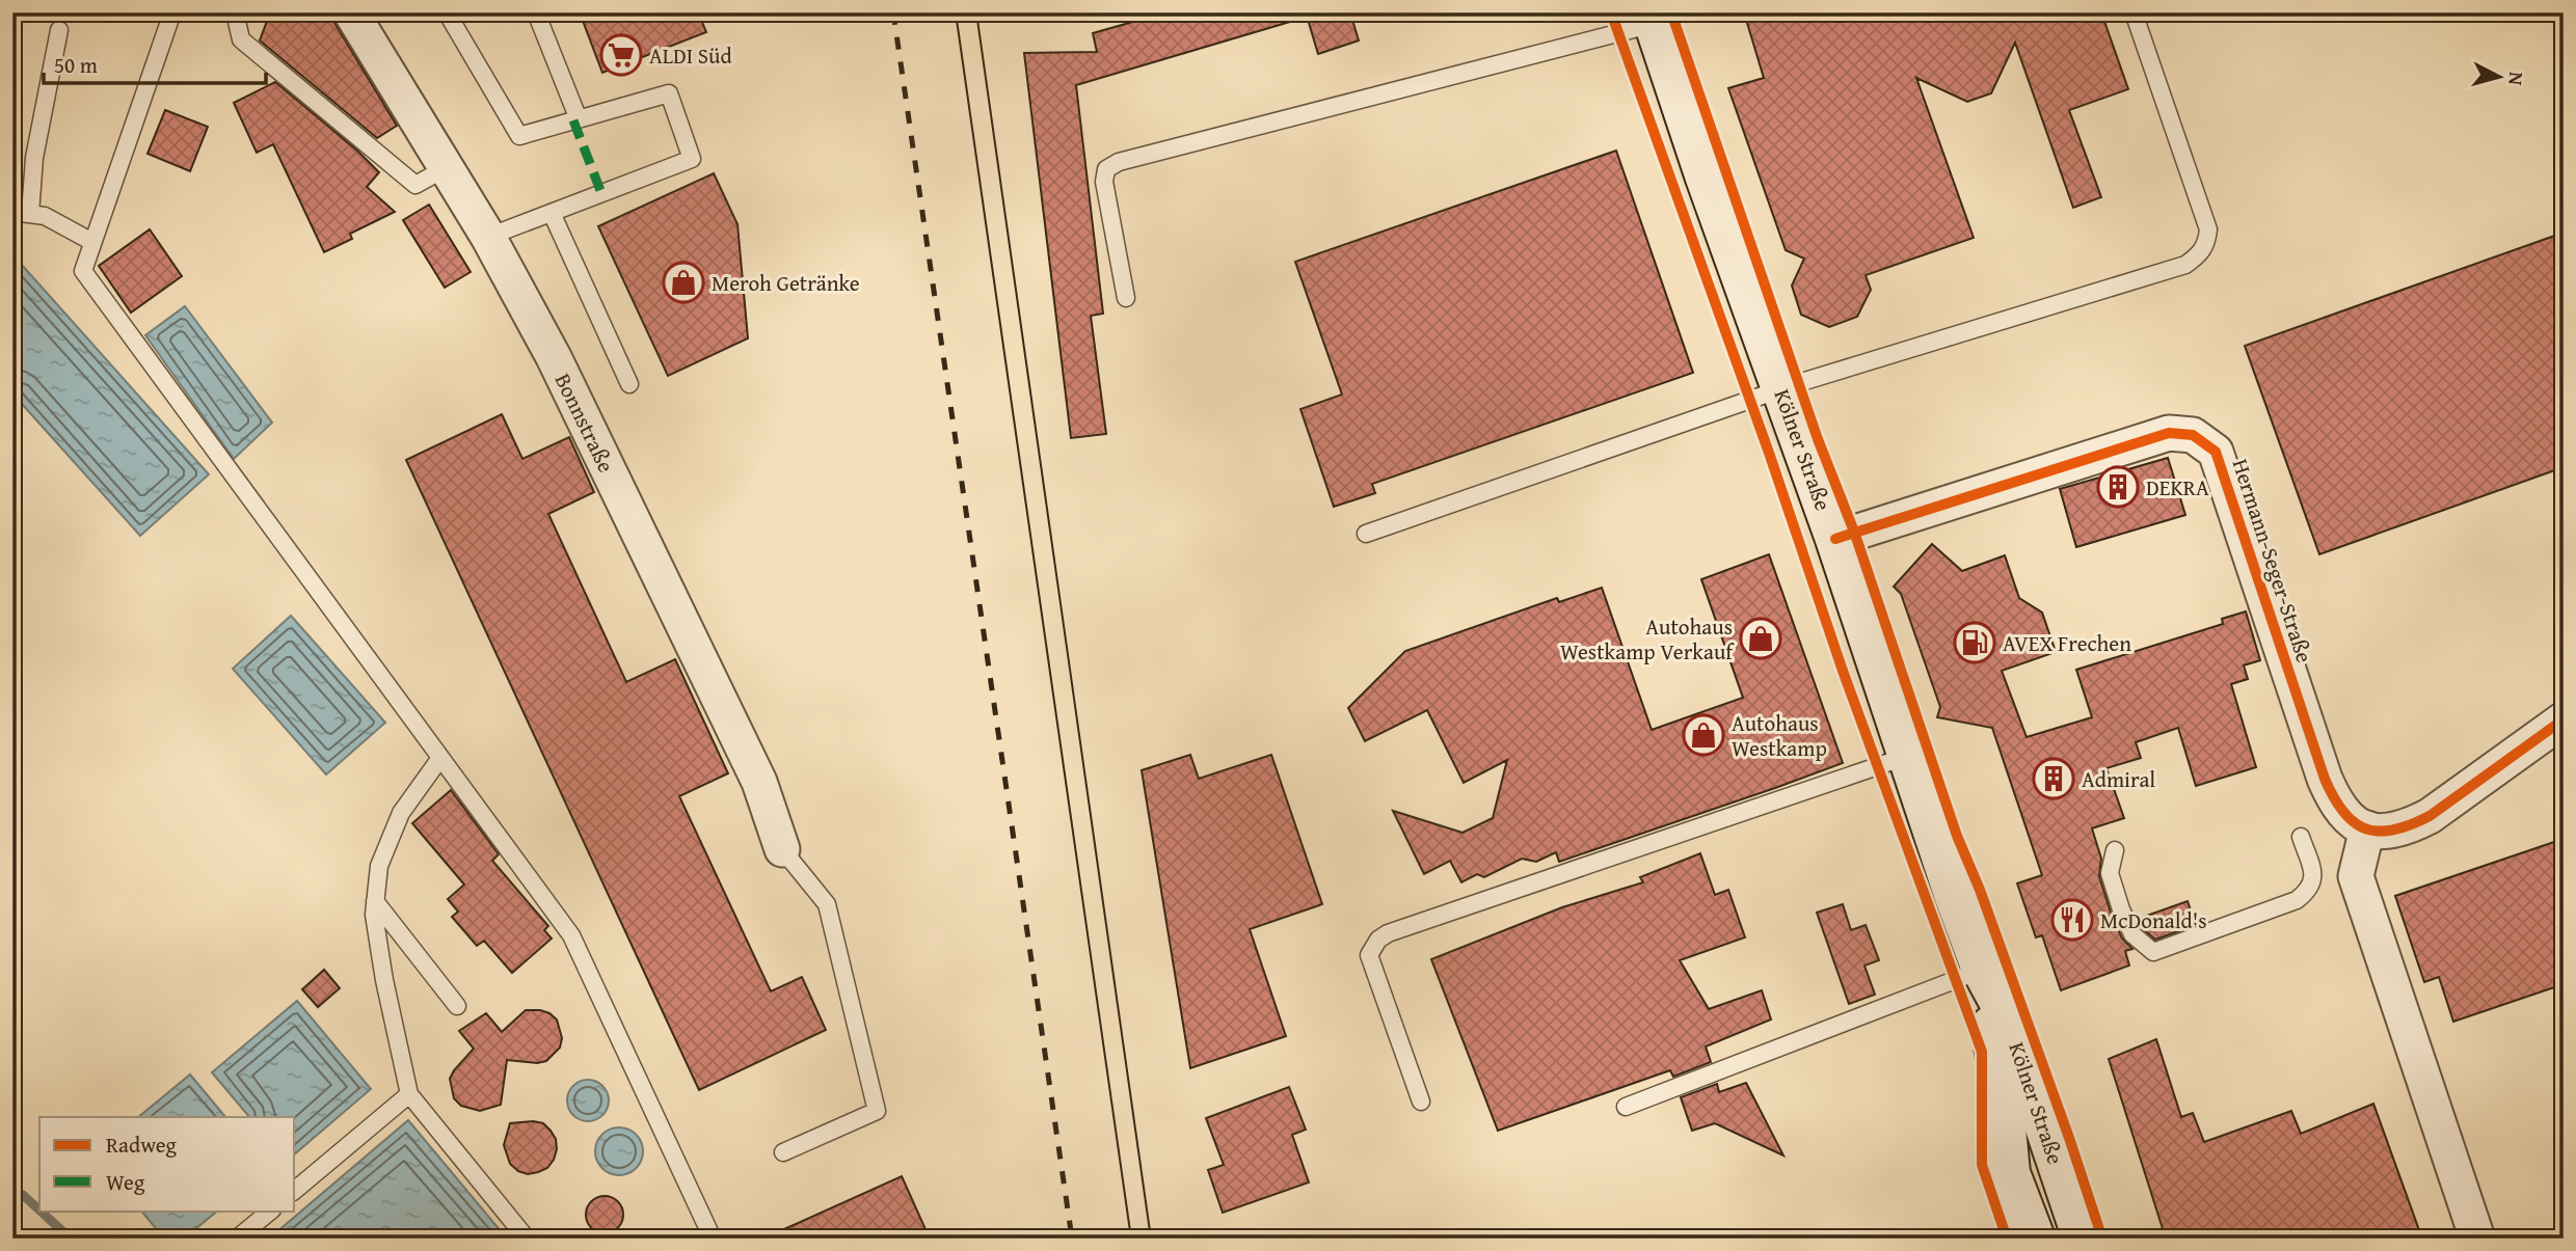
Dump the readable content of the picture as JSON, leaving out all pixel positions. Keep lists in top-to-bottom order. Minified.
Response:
{"streets":{"main road":["Kölner Straße"],"street":["Bonnstraße","Hermann-Seger-Straße"]},"crossings":[["Kölner Straße","Hermann-Seger-Straße"]],"places":{"supermarket":["ALDI Süd"],"shop":["Meroh Getränke","Autohaus Westkamp Verkauf","Autohaus Westkamp"],"building":["DEKRA","Admiral"],"fuel station":["AVEX Frechen"],"restaurant":["McDonald's"]},"legend":["Radweg","Weg"],"scale_bar":"50 m","north":"right"}
